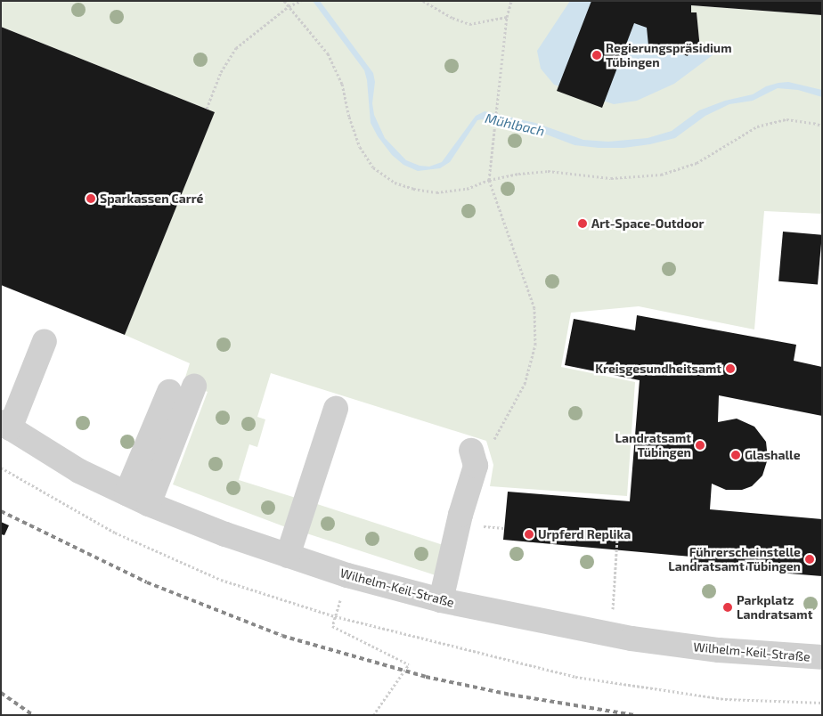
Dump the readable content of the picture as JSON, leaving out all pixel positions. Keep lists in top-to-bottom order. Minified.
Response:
{"streets":{"street":["Wilhelm-Keil-Straße"]},"water":["Mühlbach"],"places":["Regierungspräsidium Tübingen","Sparkassen Carré","Art-Space-Outdoor","Kreisgesundheitsamt","Landratsamt Tübingen","Glashalle","Urpferd Replika","Führerscheinstelle Landratsamt Tübingen","Parkplatz Landratsamt"]}
